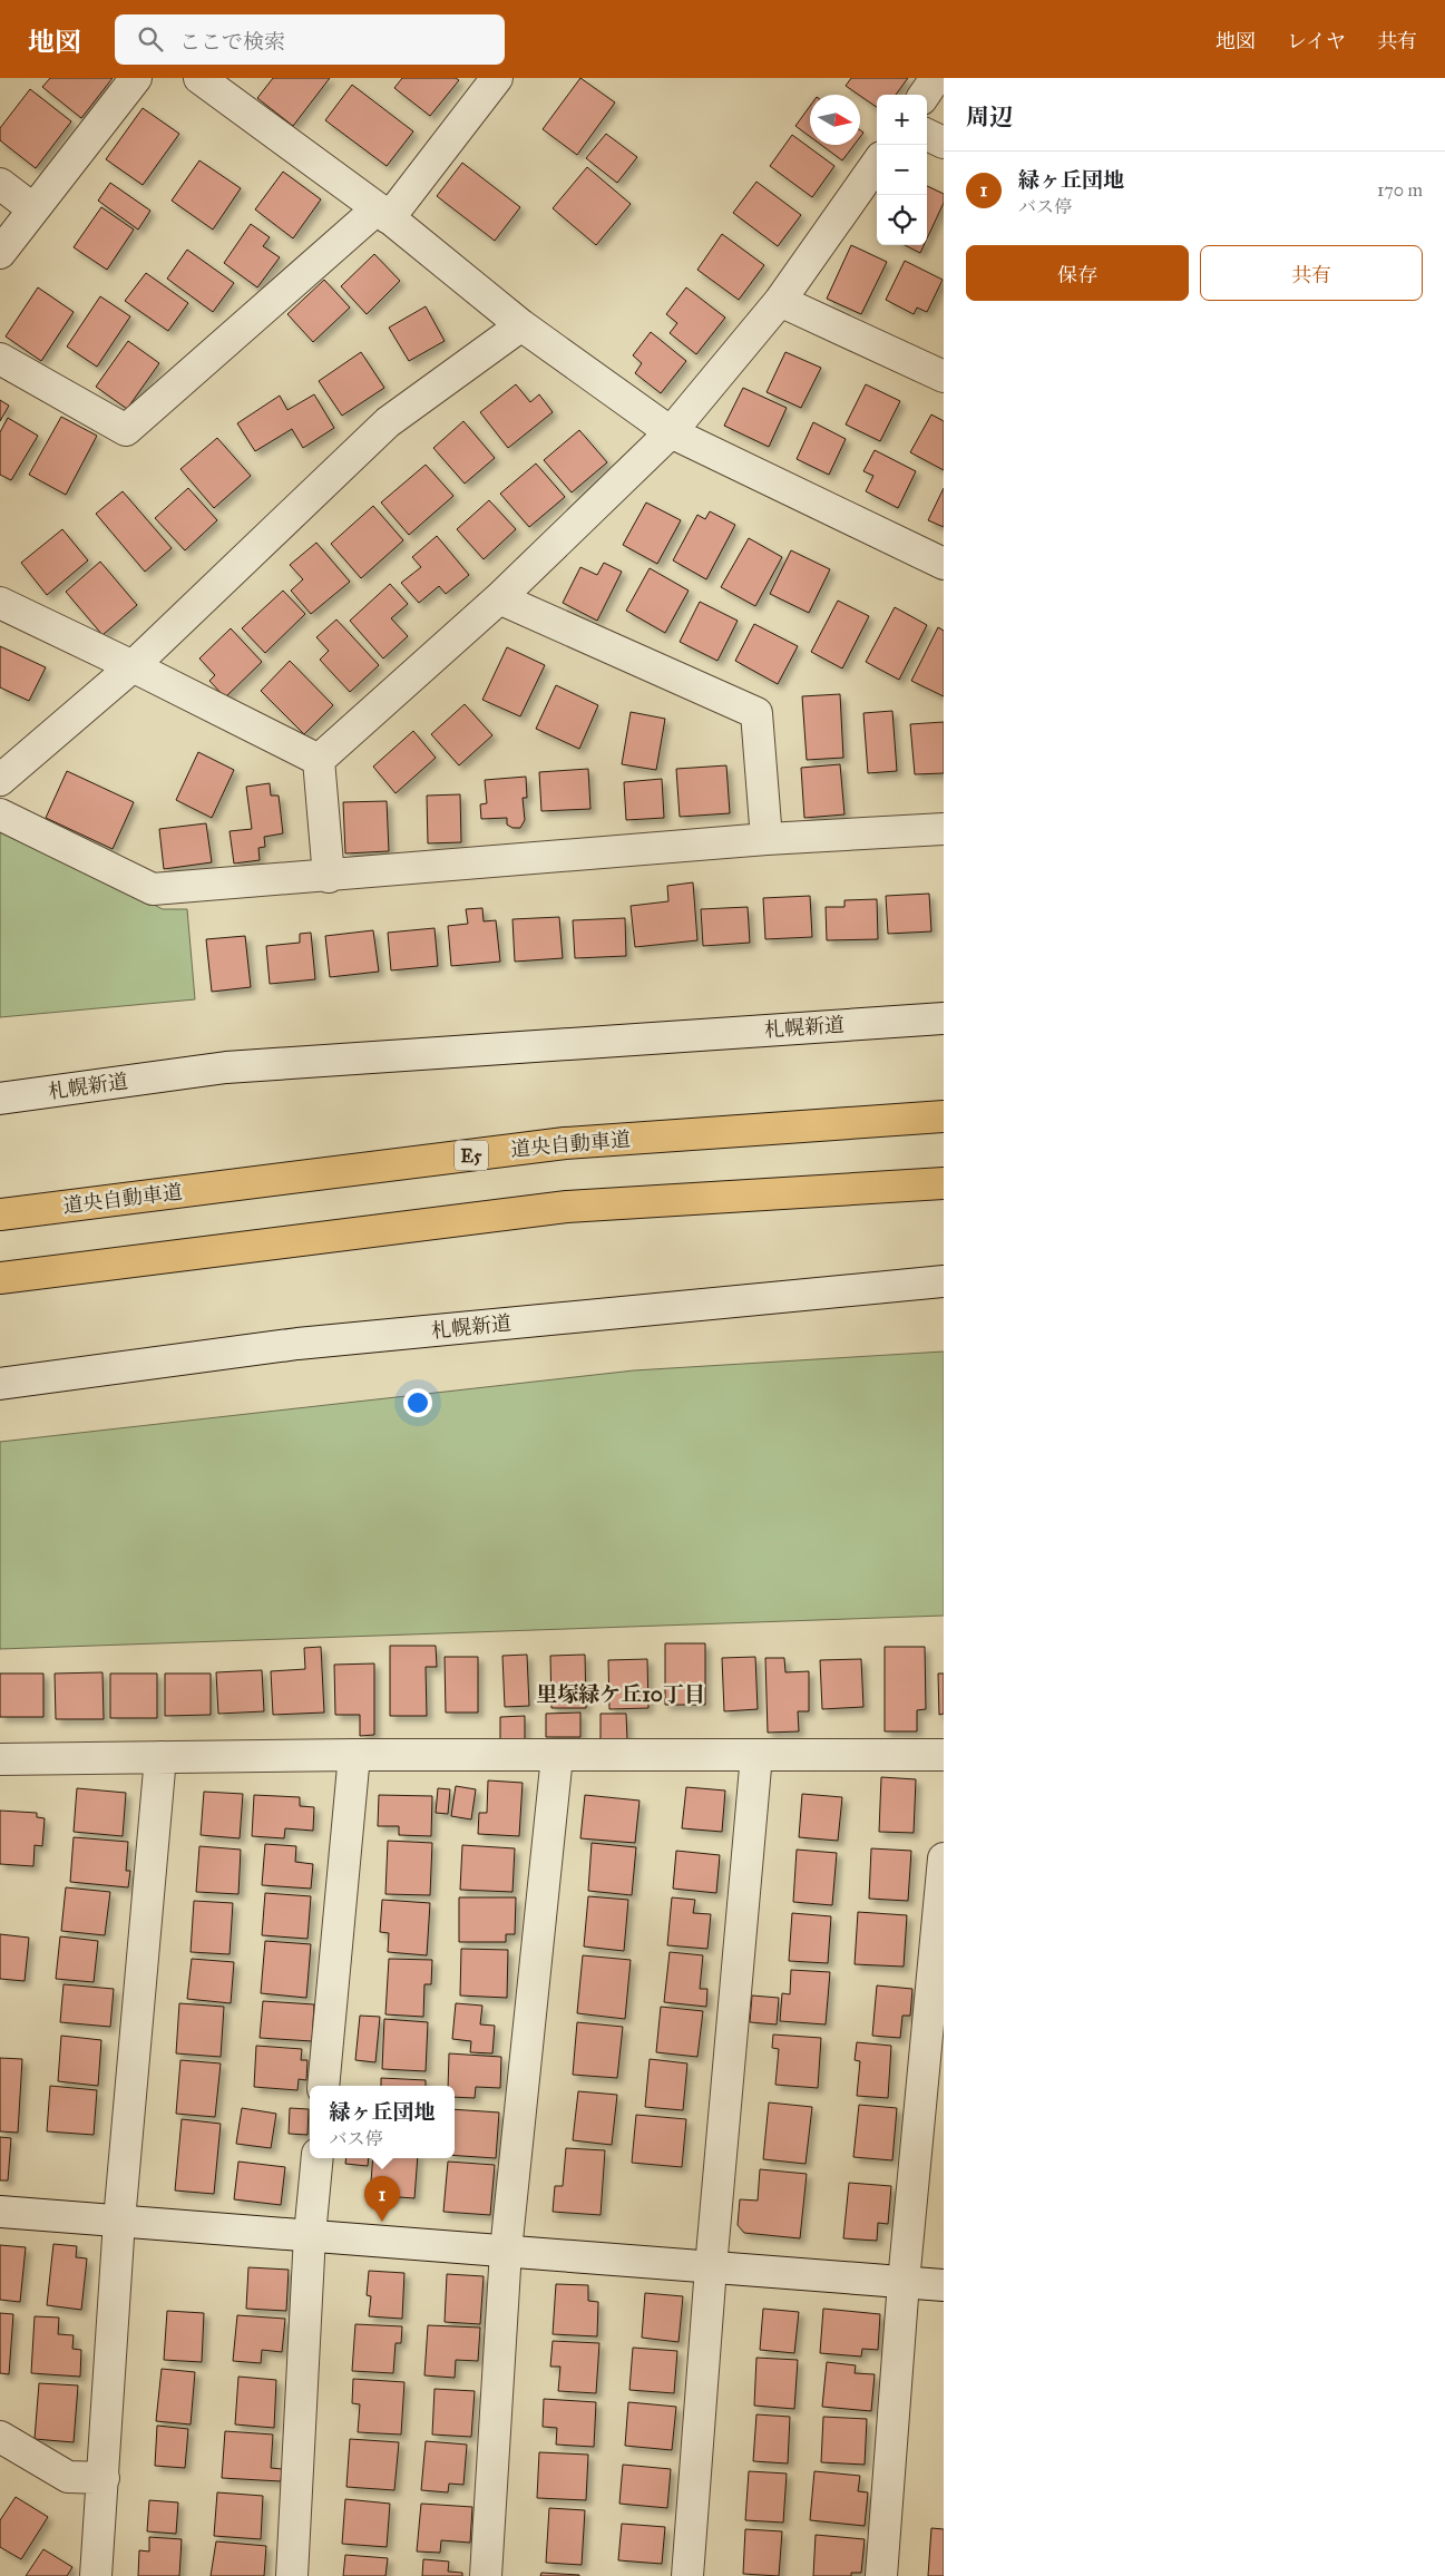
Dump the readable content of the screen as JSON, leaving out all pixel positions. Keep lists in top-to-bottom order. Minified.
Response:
{"streets":{"highway":["道央自動車道","E5"],"street":["札幌新道"]},"districts":["里塚緑ケ丘10丁目"],"north":"right","page":{"header":"地図","search":"ここで検索","nav":["地図","レイヤ","共有"],"heading":"周辺","map_buttons":["+","−"],"list":[{"mark":"1","name":"緑ヶ丘団地","note":"バス停","value":"170 m"}],"buttons":["保存","共有"],"popup":["緑ヶ丘団地","バス停"],"pins":"1"}}
